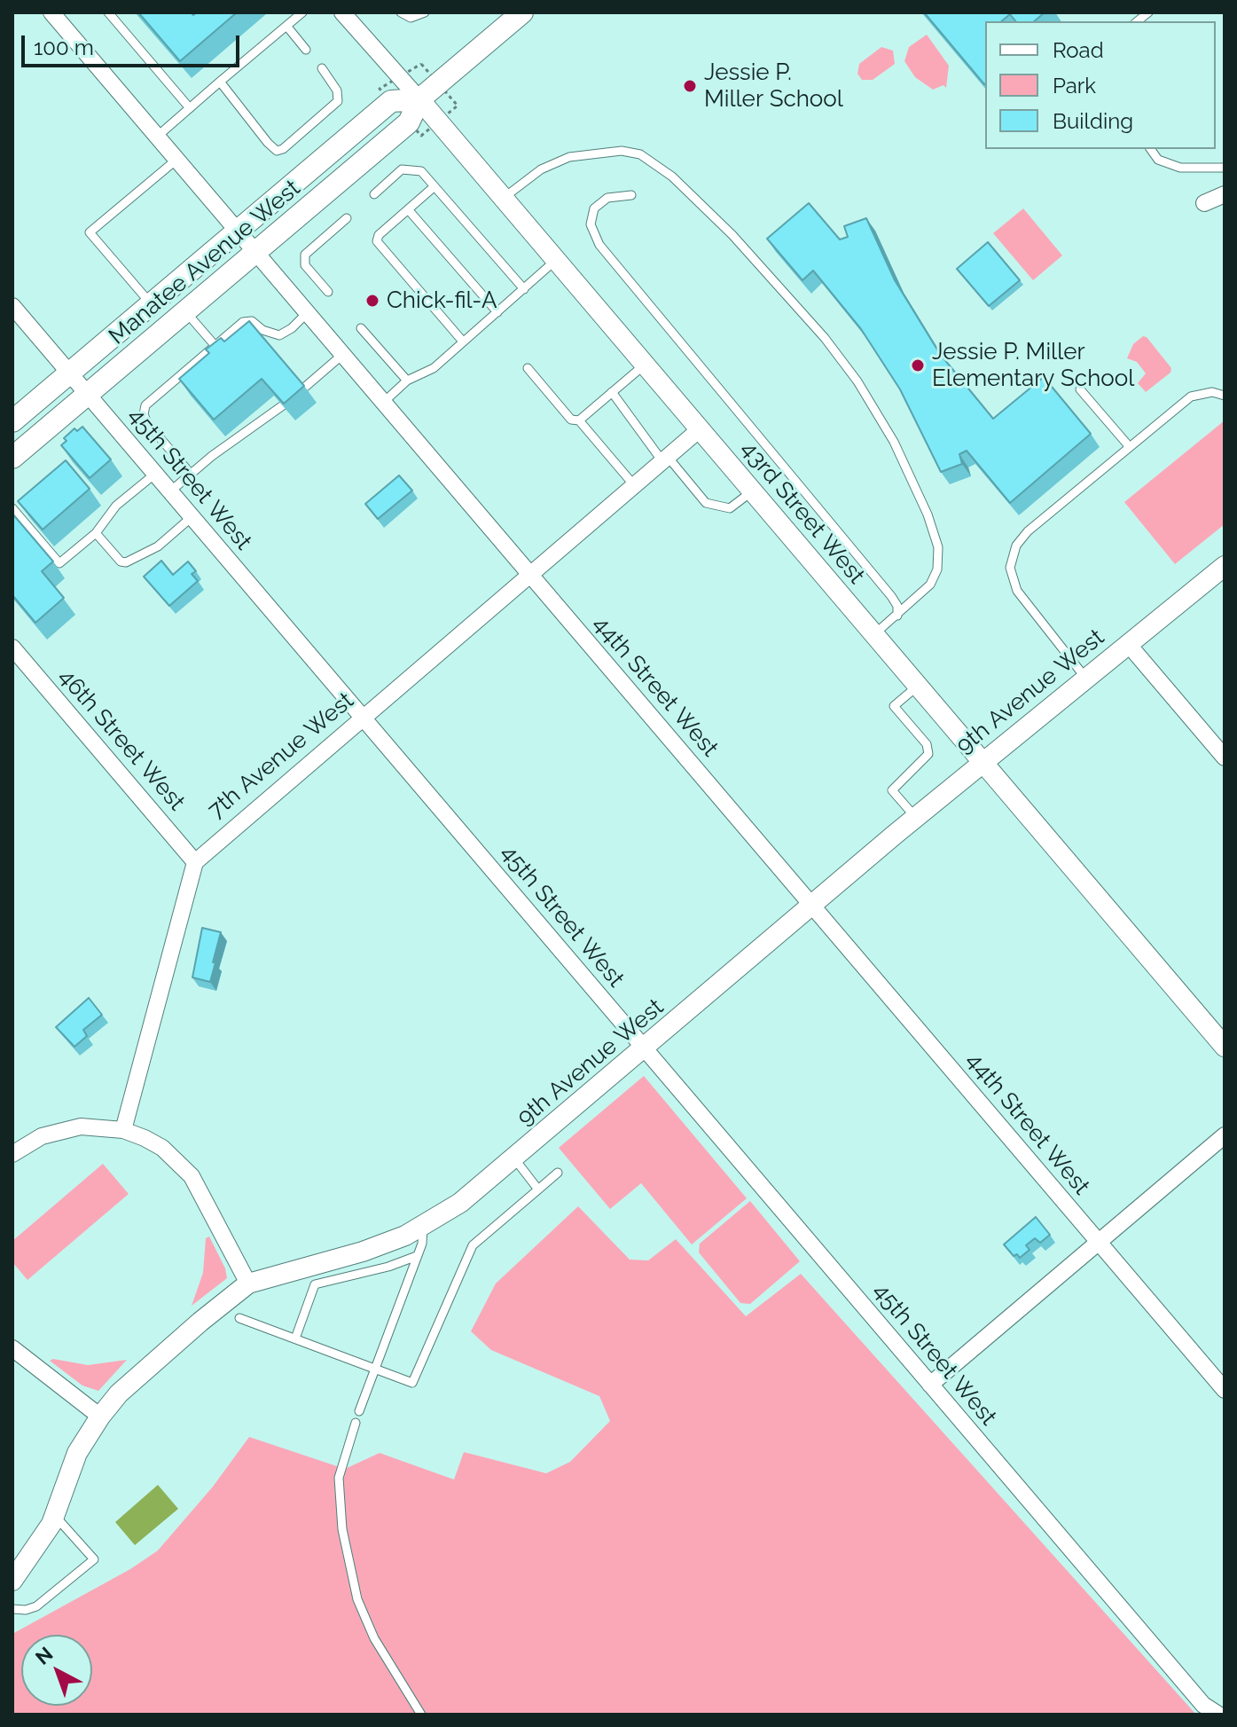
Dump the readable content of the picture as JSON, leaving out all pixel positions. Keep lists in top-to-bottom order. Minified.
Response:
{"streets":{"main road":["Manatee Avenue West"],"street":["45th Street West","43rd Street West","44th Street West","9th Avenue West","46th Street West","7th Avenue West"]},"crossings":[["Manatee Avenue West","45th Street West"],["Manatee Avenue West","43rd Street West"],["Manatee Avenue West","44th Street West"],["45th Street West","9th Avenue West"],["45th Street West","7th Avenue West"],["43rd Street West","9th Avenue West"],["43rd Street West","7th Avenue West"],["44th Street West","9th Avenue West"],["44th Street West","7th Avenue West"],["46th Street West","7th Avenue West"]],"places":["Jessie P. Miller School","Chick-fil-A","Jessie P. Miller Elementary School"],"legend":["Road","Park","Building"],"scale_bar":"100 m","north":"top left"}
